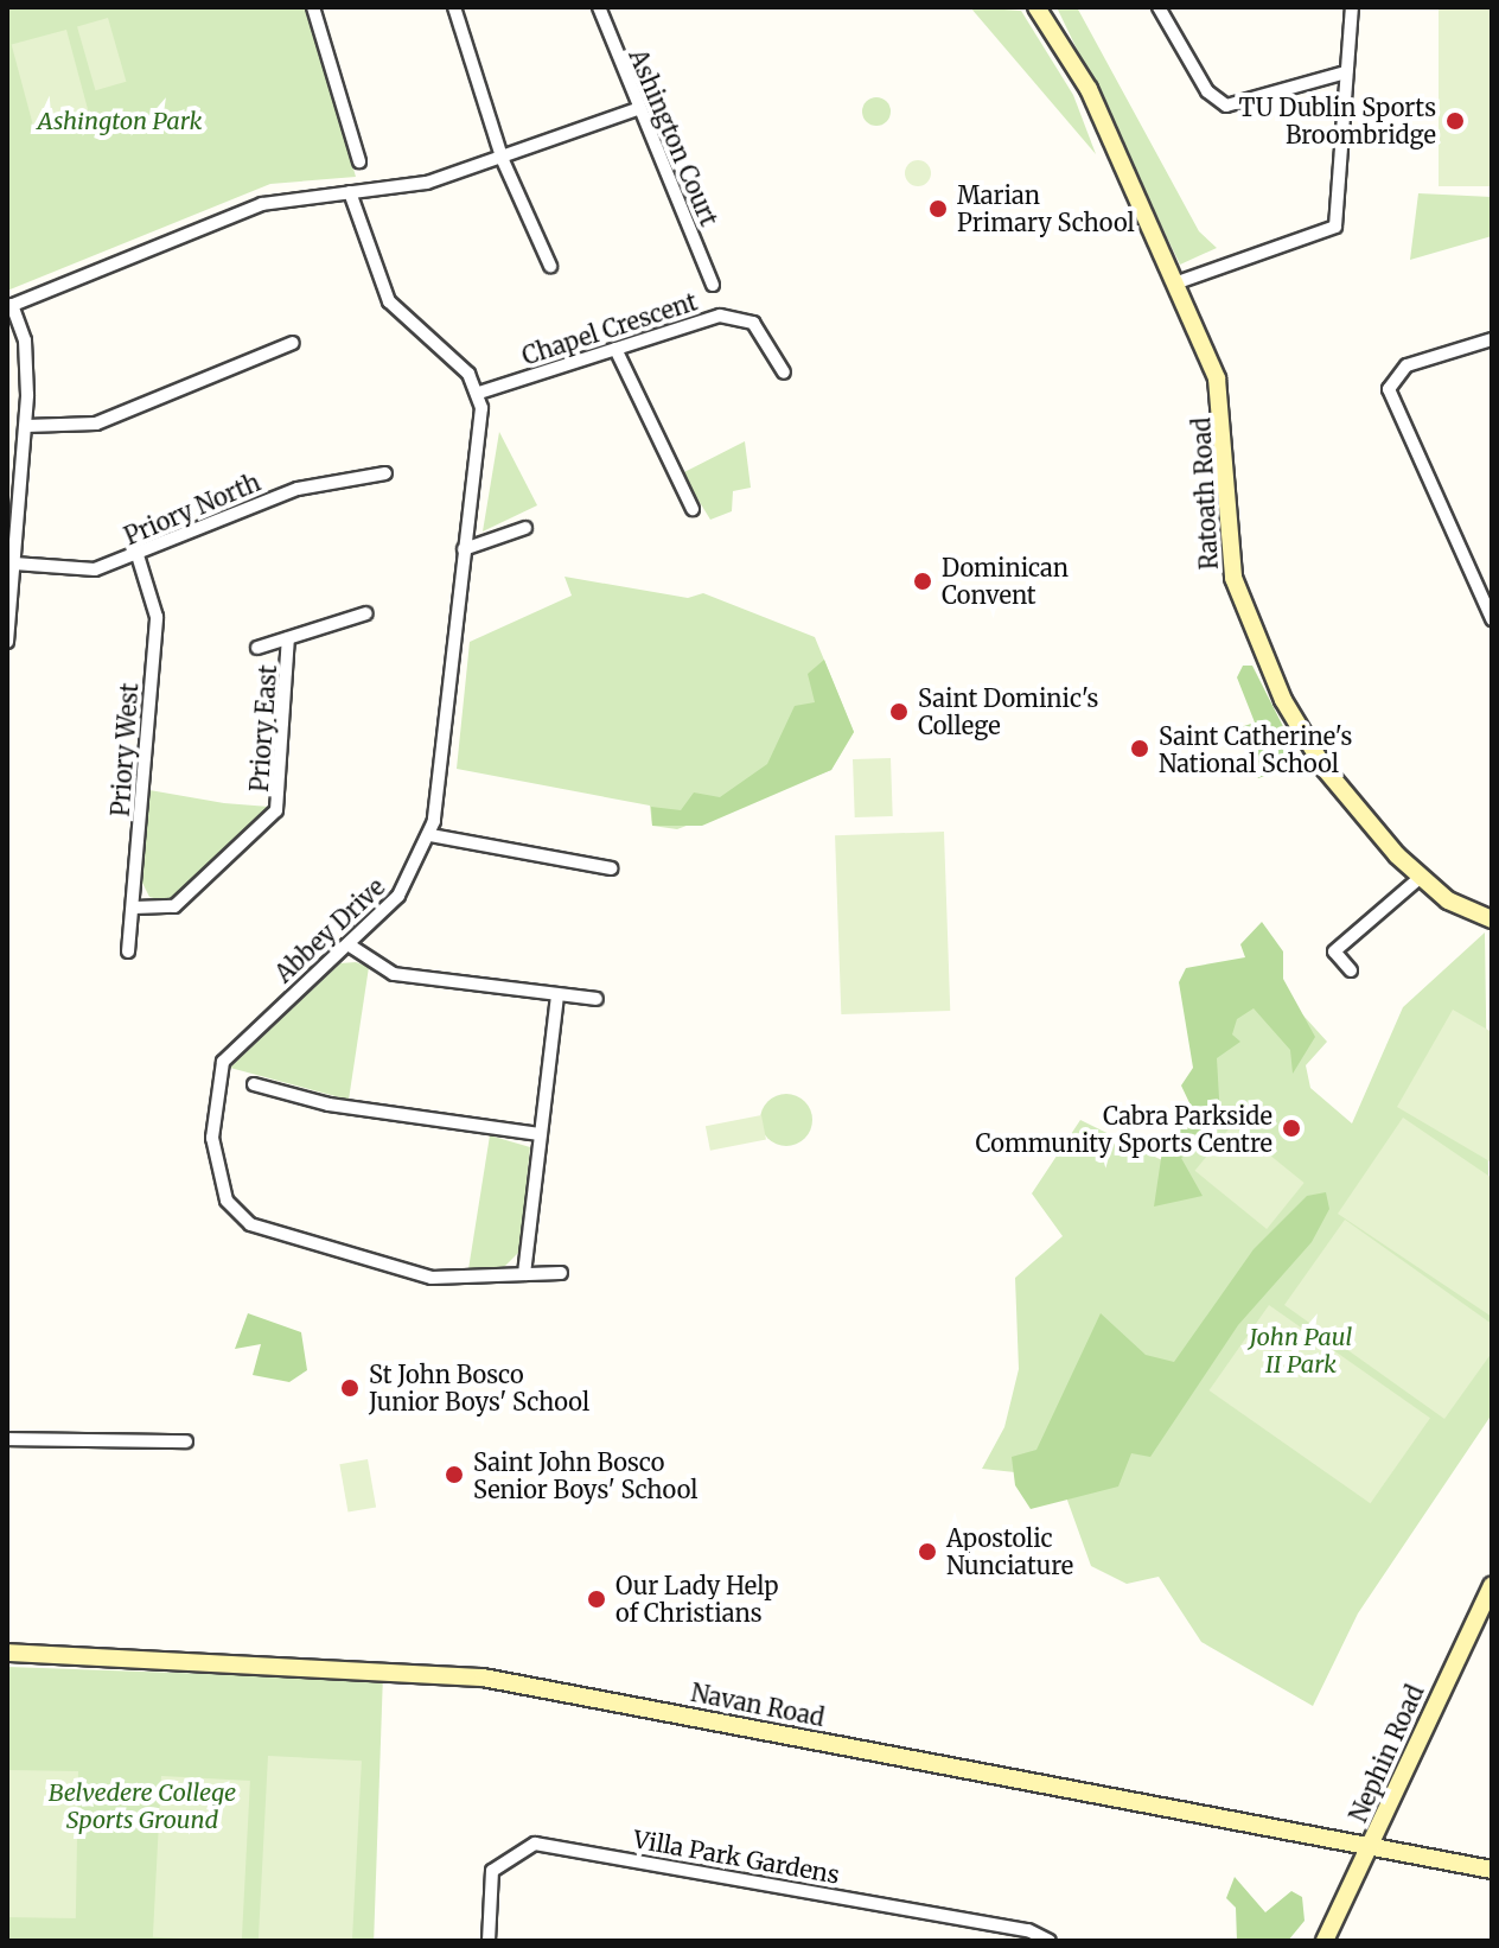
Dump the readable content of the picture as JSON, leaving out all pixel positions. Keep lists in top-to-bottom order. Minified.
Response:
{"streets":{"main road":["Ratoath Road","Navan Road","Nephin Road"],"street":["Ashington Court","Chapel Crescent","Priory North","Priory East","Priory West","Abbey Drive","Villa Park Gardens"]},"crossings":[["Chapel Crescent","Abbey Drive"],["Priory North","Priory West"],["Priory East","Priory West"],["Navan Road","Nephin Road"]],"parks":["Ashington Park","John Paul II Park","Belvedere College Sports Ground"],"places":["TU Dublin Sports Broombridge","Marian Primary School","Dominican Convent","Saint Dominic's College","Saint Catherine's National School","Cabra Parkside Community Sports Centre","St John Bosco Junior Boys' School","Saint John Bosco Senior Boys' School","Apostolic Nunciature","Our Lady Help of Christians"]}
